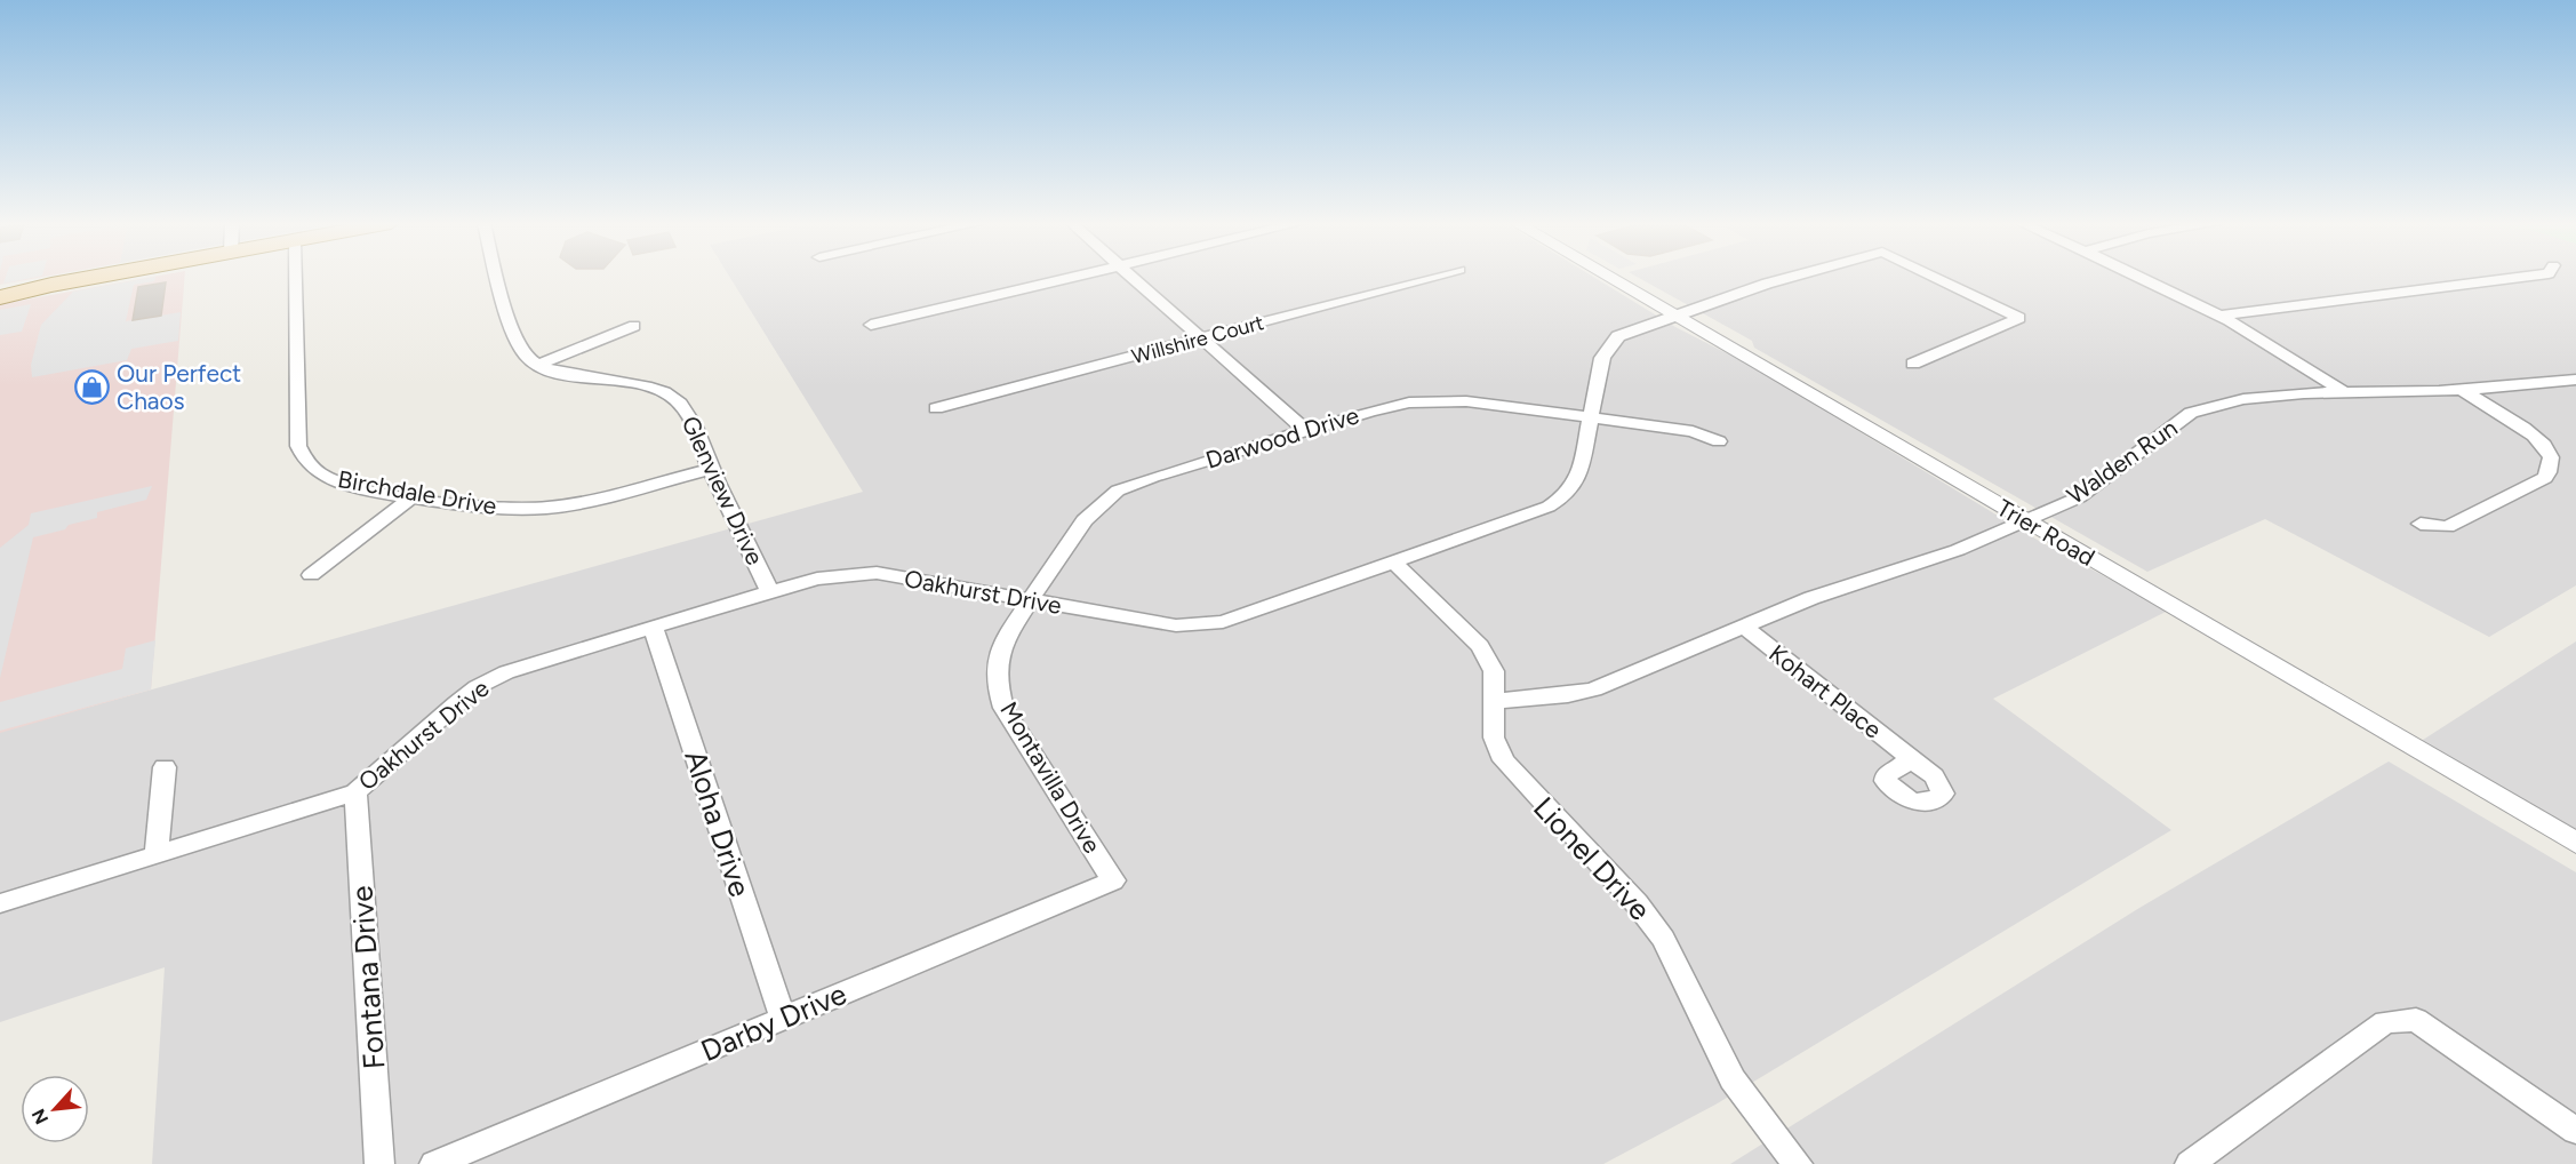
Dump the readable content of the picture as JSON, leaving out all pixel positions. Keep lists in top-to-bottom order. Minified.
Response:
{"streets":{"street":["Willshire Court","Darwood Drive","Walden Run","Glenview Drive","Birchdale Drive","Trier Road","Oakhurst Drive","Kohart Place","Montavilla Drive","Aloha Drive","Lionel Drive","Fontana Drive","Darby Drive"]},"crossings":[["Darwood Drive","Oakhurst Drive"],["Darwood Drive","Montavilla Drive"],["Walden Run","Trier Road"],["Walden Run","Kohart Place"],["Walden Run","Lionel Drive"],["Glenview Drive","Birchdale Drive"],["Glenview Drive","Oakhurst Drive"],["Trier Road","Oakhurst Drive"],["Oakhurst Drive","Montavilla Drive"],["Oakhurst Drive","Aloha Drive"],["Oakhurst Drive","Lionel Drive"],["Oakhurst Drive","Fontana Drive"],["Montavilla Drive","Darby Drive"],["Aloha Drive","Darby Drive"]],"places":{"shop":["Our Perfect Chaos"]},"north":"bottom left"}
